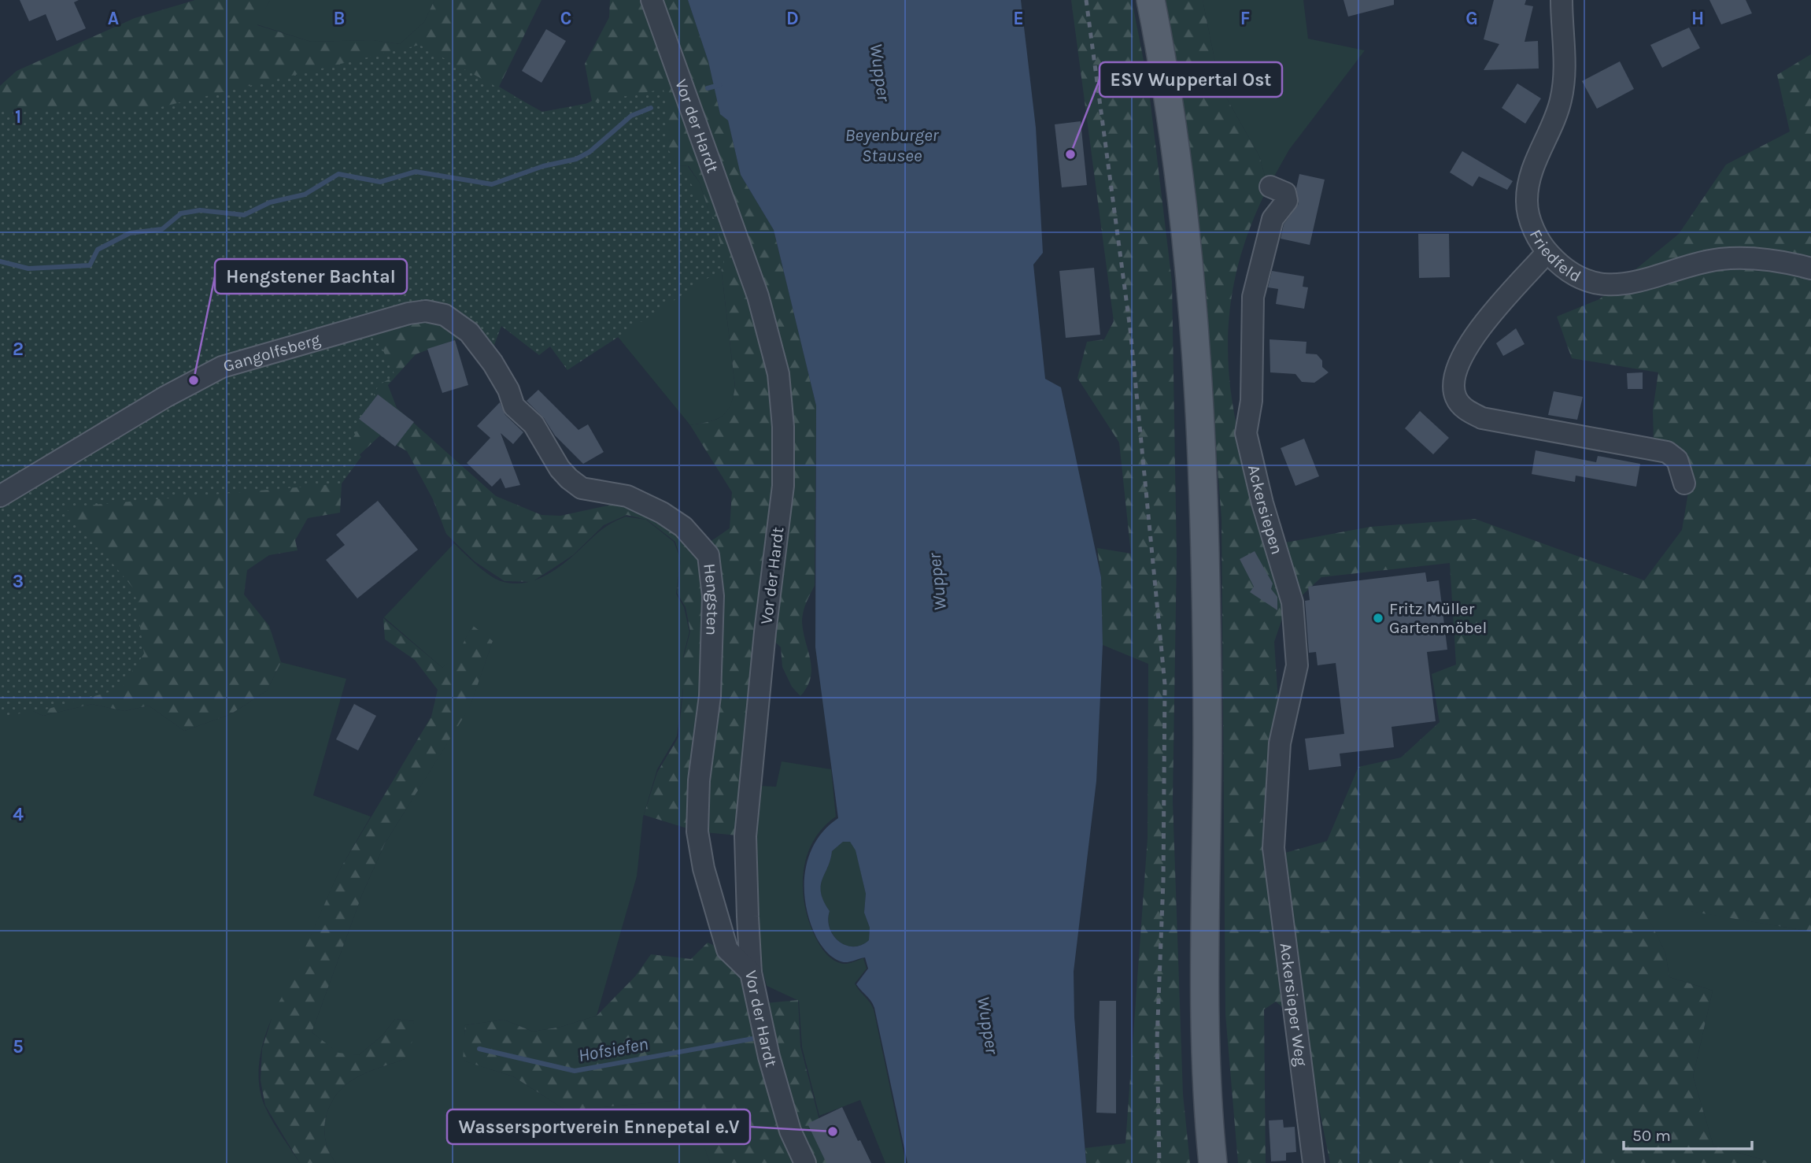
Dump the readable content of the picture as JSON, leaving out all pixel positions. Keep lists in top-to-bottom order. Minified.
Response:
{"streets":{"street":["Vor der Hardt","Friedfeld","Gangolfsberg","Ackersiepen","Hengsten","Ackersieper Weg"]},"crossings":[["Vor der Hardt","Hengsten"],["Gangolfsberg","Hengsten"],["Ackersiepen","Ackersieper Weg"]],"water":["Wupper","Beyenburger Stausee","Hofsiefen"],"places":["ESV Wuppertal Ost","Hengstener Bachtal","Fritz Müller Gartenmöbel","Wassersportverein Ennepetal e.V"],"scale_bar":"50 m","grid":{"columns":["A","B","C","D","E","F","G","H"],"rows":["1","2","3","4","5"]}}
